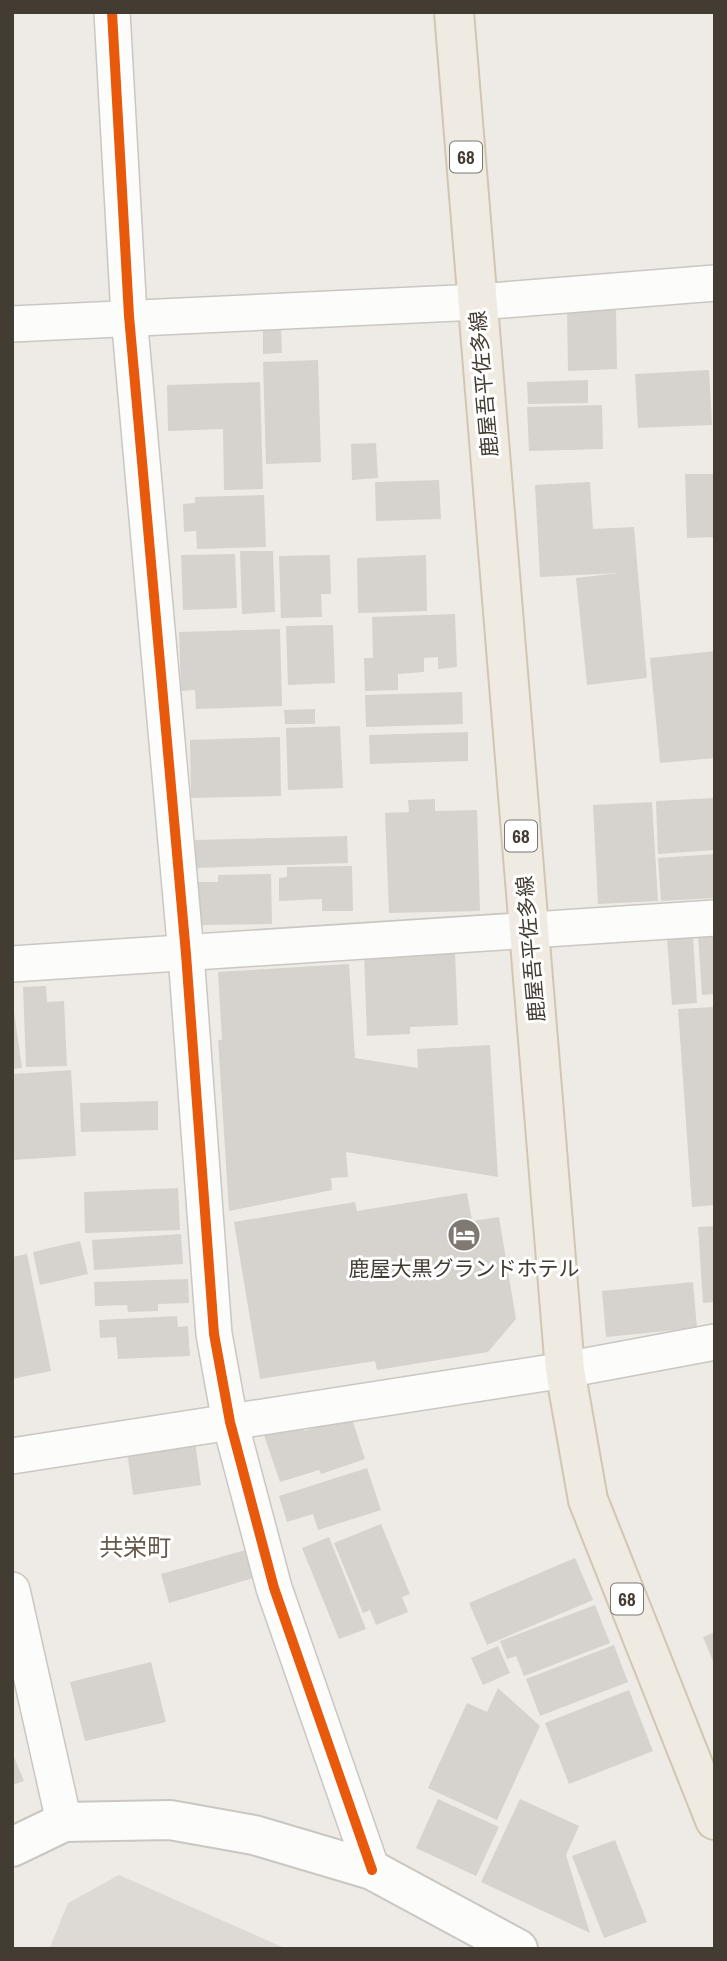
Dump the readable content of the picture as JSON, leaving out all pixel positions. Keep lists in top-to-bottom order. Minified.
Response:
{"streets":{"main road":["68","鹿屋吾平佐多線"]},"districts":["共栄町"],"places":{"hotel":["鹿屋大黒グランドホテル"]}}
